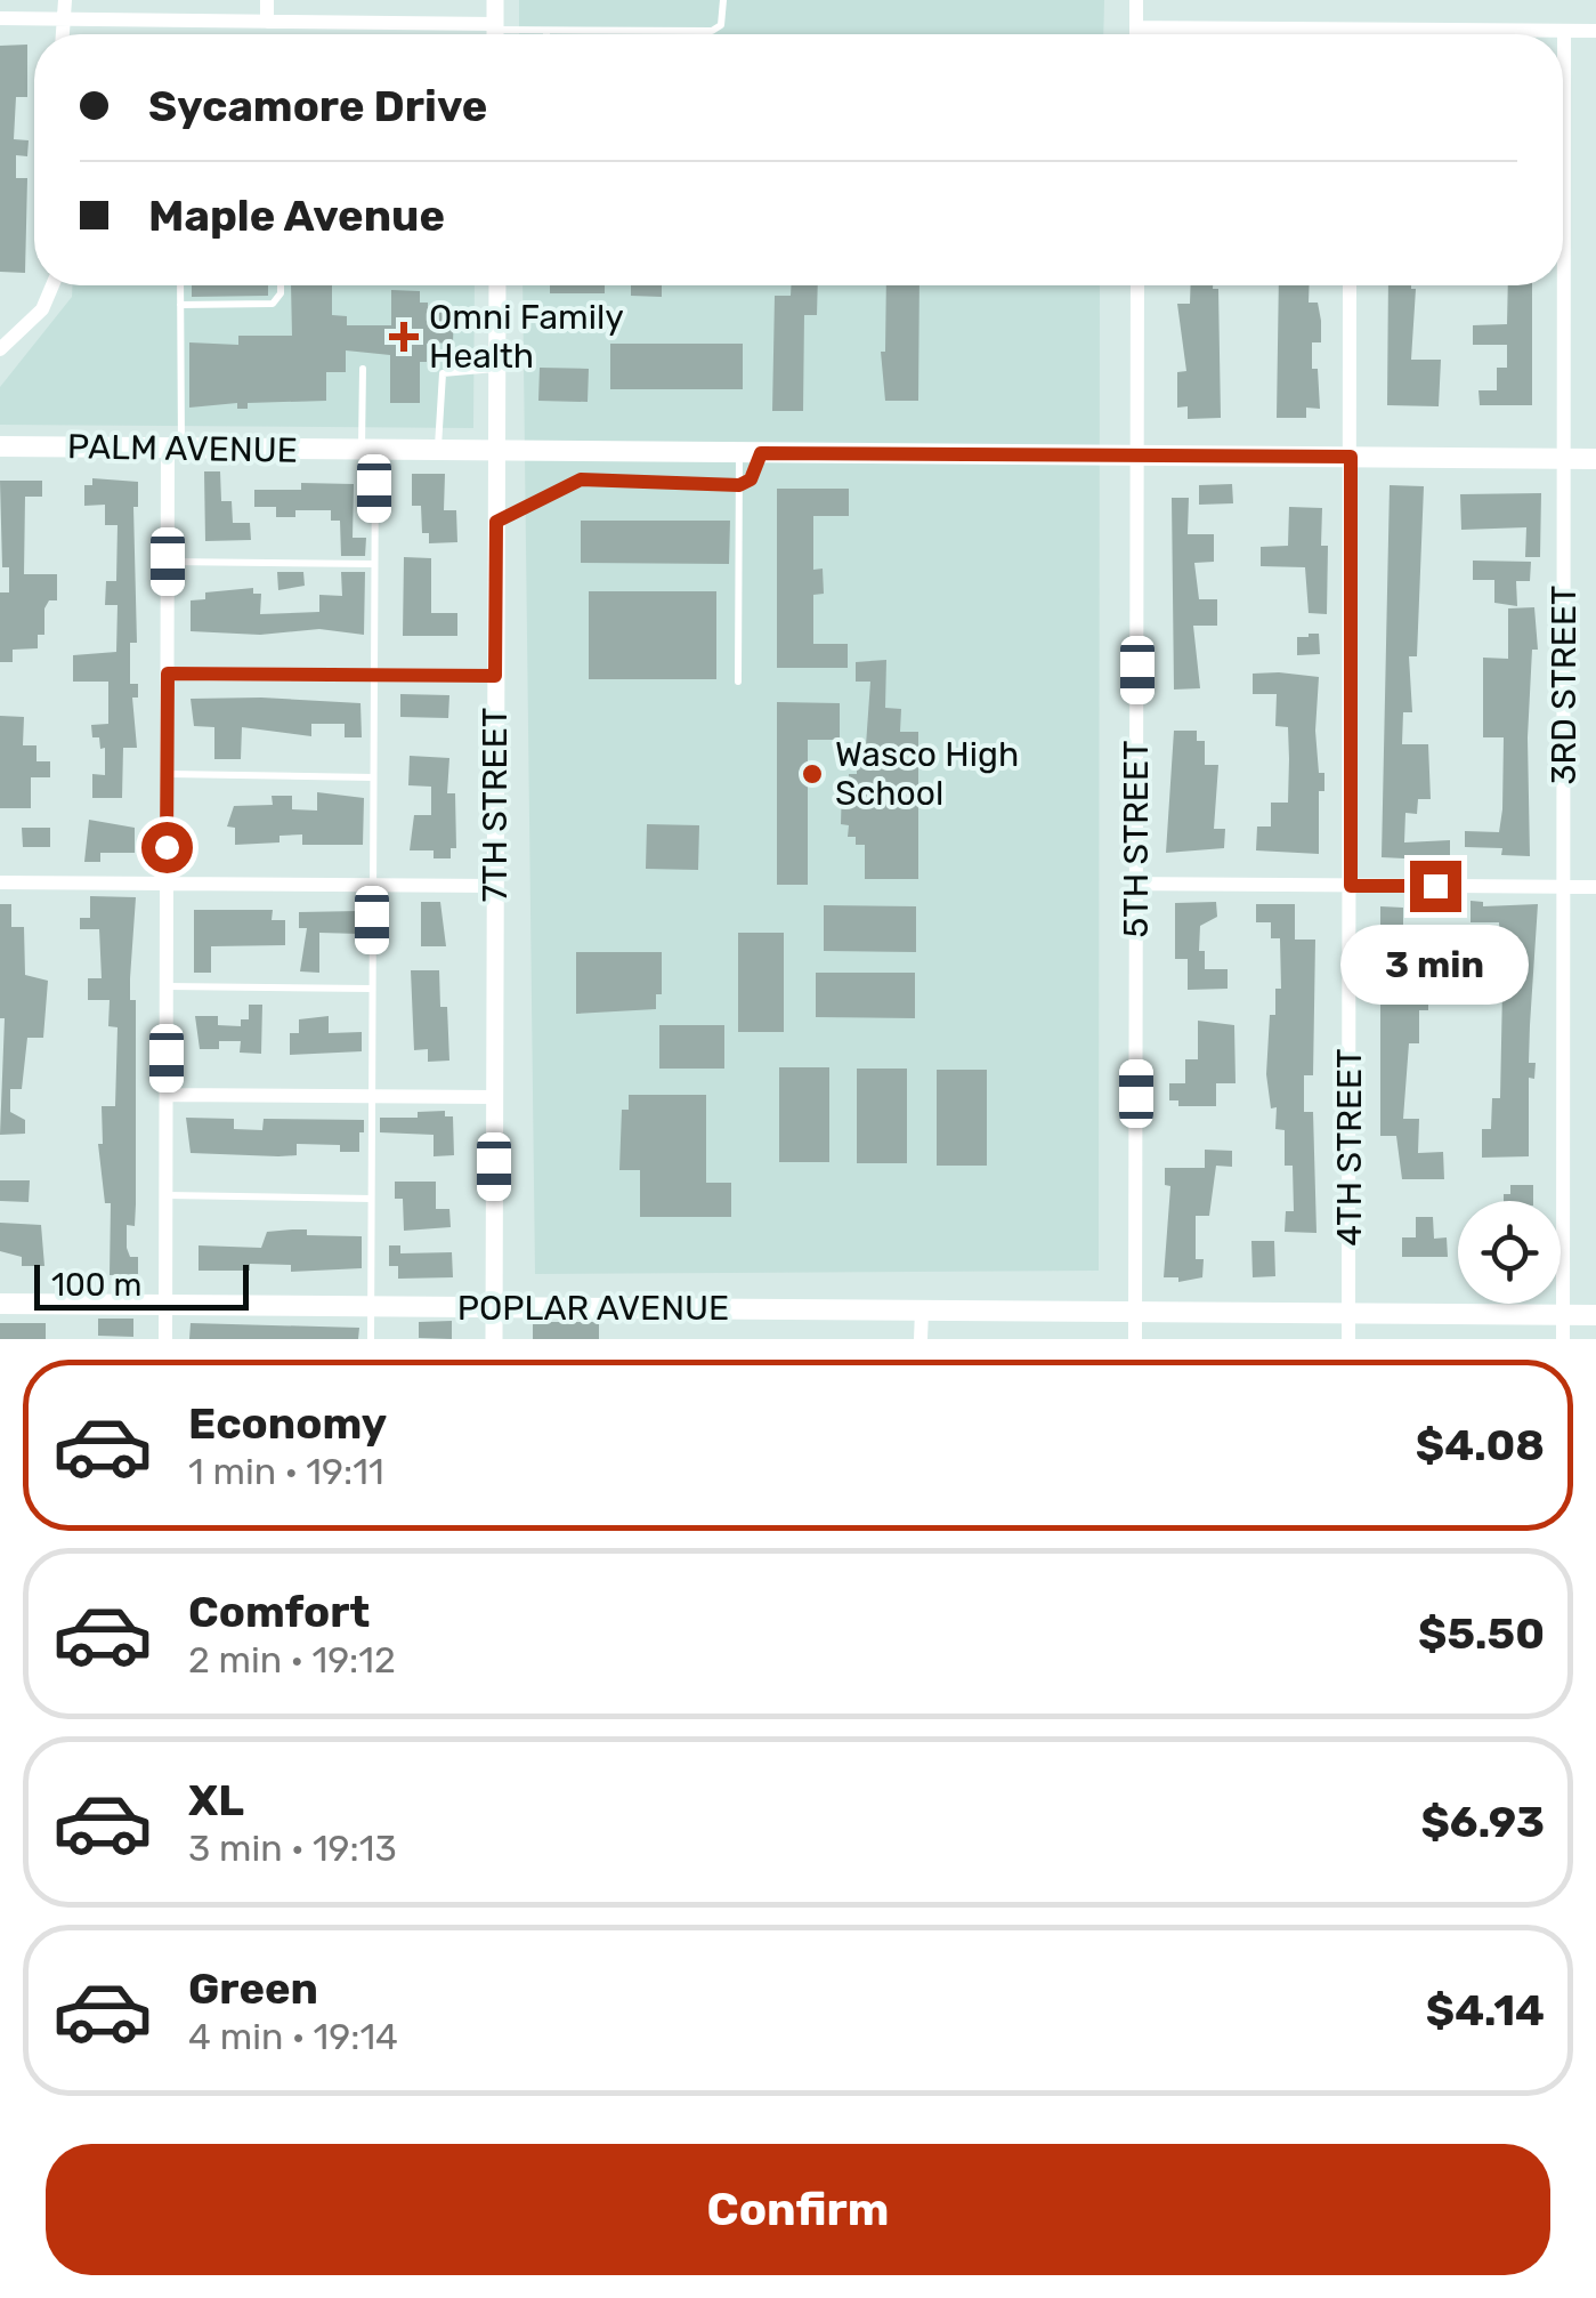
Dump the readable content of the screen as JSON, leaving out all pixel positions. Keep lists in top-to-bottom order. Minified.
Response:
{"streets":{"main road":["PALM AVENUE","POPLAR AVENUE"],"street":["3RD STREET","7TH STREET","5TH STREET","4TH STREET"]},"crossings":[["PALM AVENUE","3RD STREET"],["PALM AVENUE","7TH STREET"],["PALM AVENUE","5TH STREET"],["PALM AVENUE","4TH STREET"],["3RD STREET","POPLAR AVENUE"],["7TH STREET","POPLAR AVENUE"],["5TH STREET","POPLAR AVENUE"],["4TH STREET","POPLAR AVENUE"]],"places":{"health":["Omni Family Health"],"other":["Wasco High School"]},"scale_bar":"100 m","page":{"banner":["Sycamore Drive","Maple Avenue"],"bubble":"3 min","scale":"100 m","list":[{"name":"Economy","note":"1 min · 19:11","value":"$4.08"},{"name":"Comfort","note":"2 min · 19:12","value":"$5.50"},{"name":"XL","note":"3 min · 19:13","value":"$6.93"},{"name":"Green","note":"4 min · 19:14","value":"$4.14"}],"buttons":"Confirm"}}
